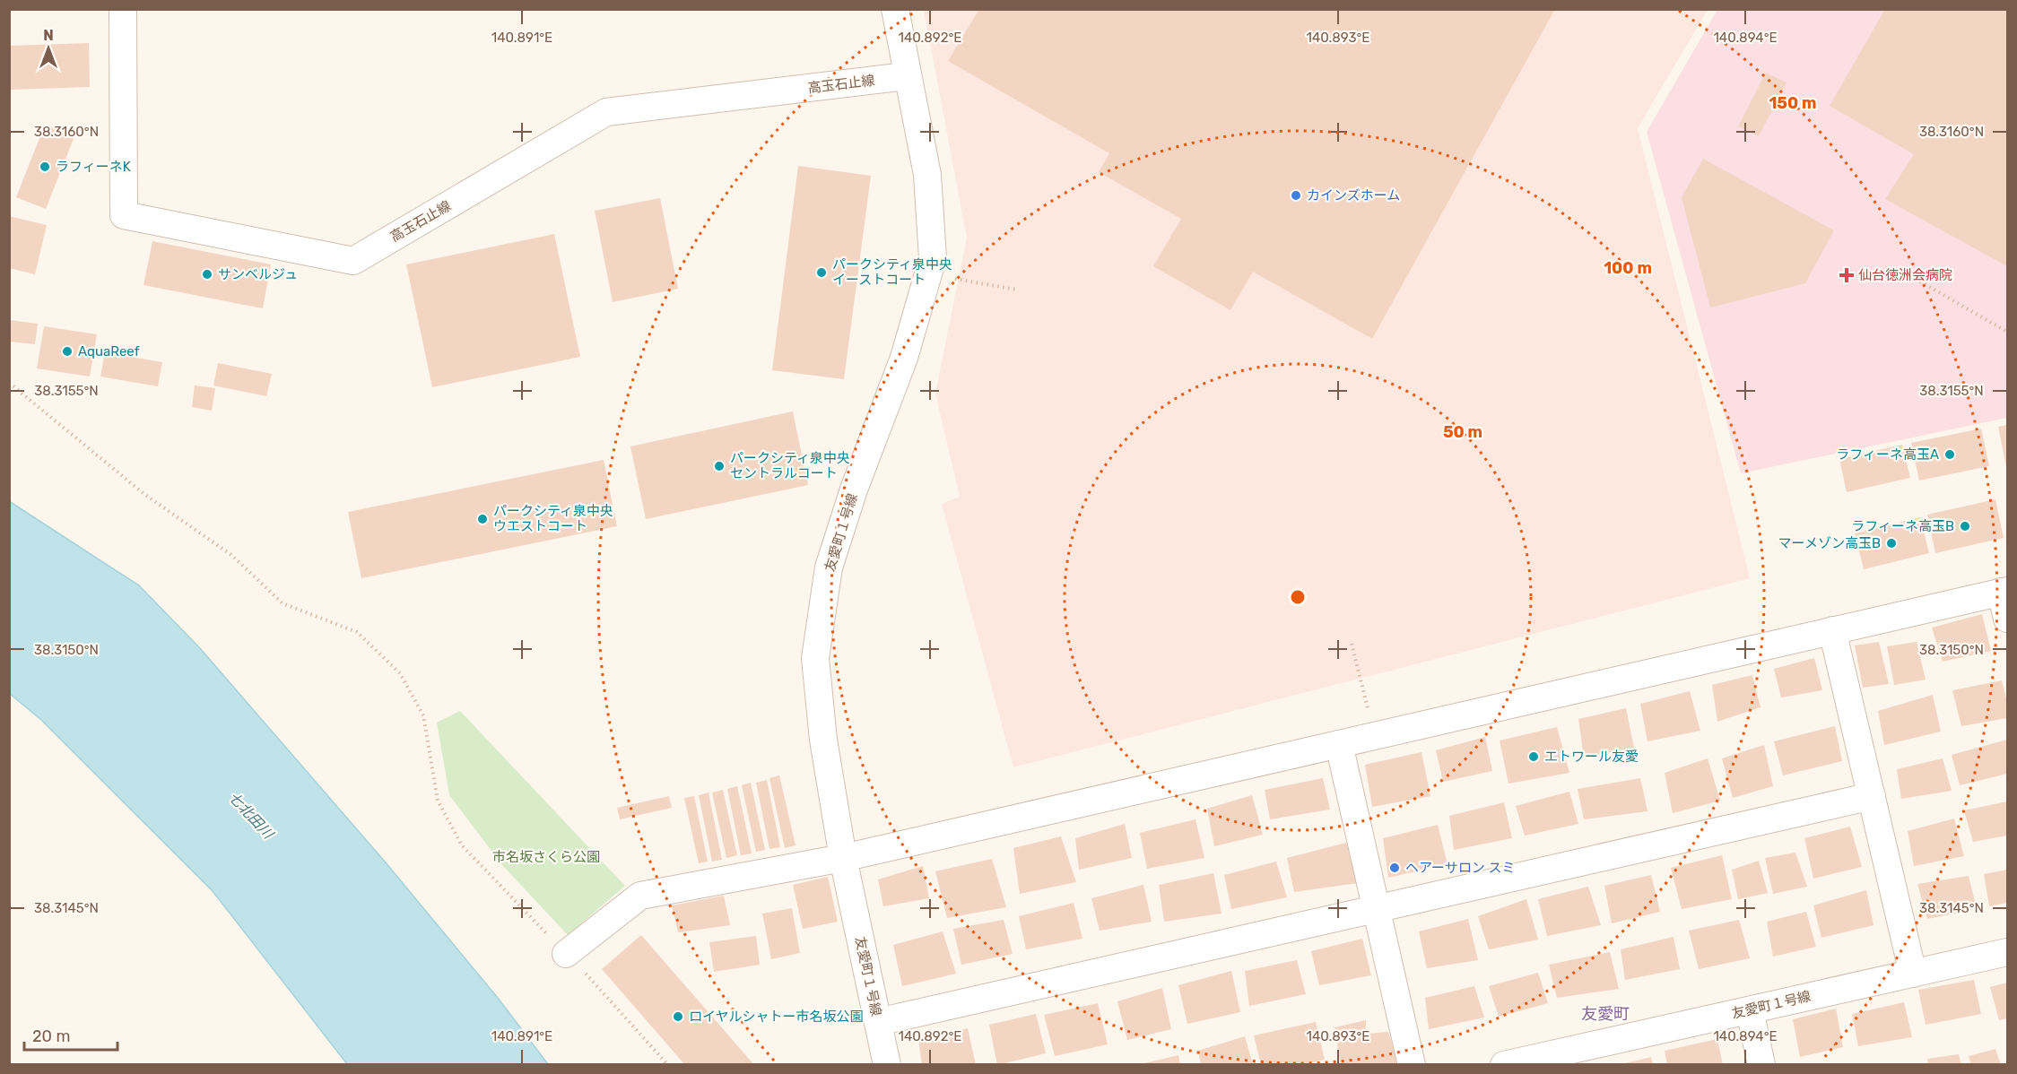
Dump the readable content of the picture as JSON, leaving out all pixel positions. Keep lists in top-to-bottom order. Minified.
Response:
{"streets":{"street":["高玉石止線","友愛町１号線"]},"crossings":[["高玉石止線","友愛町１号線"]],"districts":["友愛町"],"water":["七北田川"],"parks":["市名坂さくら公園"],"places":{"other":["ラフィーネK","カインズホーム","パークシティ泉中央 イーストコート","サンベルジュ","AquaReef","ラフィーネ高玉A","パークシティ泉中央 セントラルコート","パークシティ泉中央 ウエストコート","ラフィーネ高玉B","マーメゾン高玉B","エトワール友愛","ヘアーサロン スミ","ロイヤルシャトー市名坂公園"],"health":["仙台徳洲会病院"]},"scale_bar":"20 m","north":"top","coordinates":["140.891°E","140.892°E","140.893°E","140.894°E","38.3160°N","38.3155°N","38.3150°N","38.3145°N"],"rings":["150 m","100 m","50 m"]}
